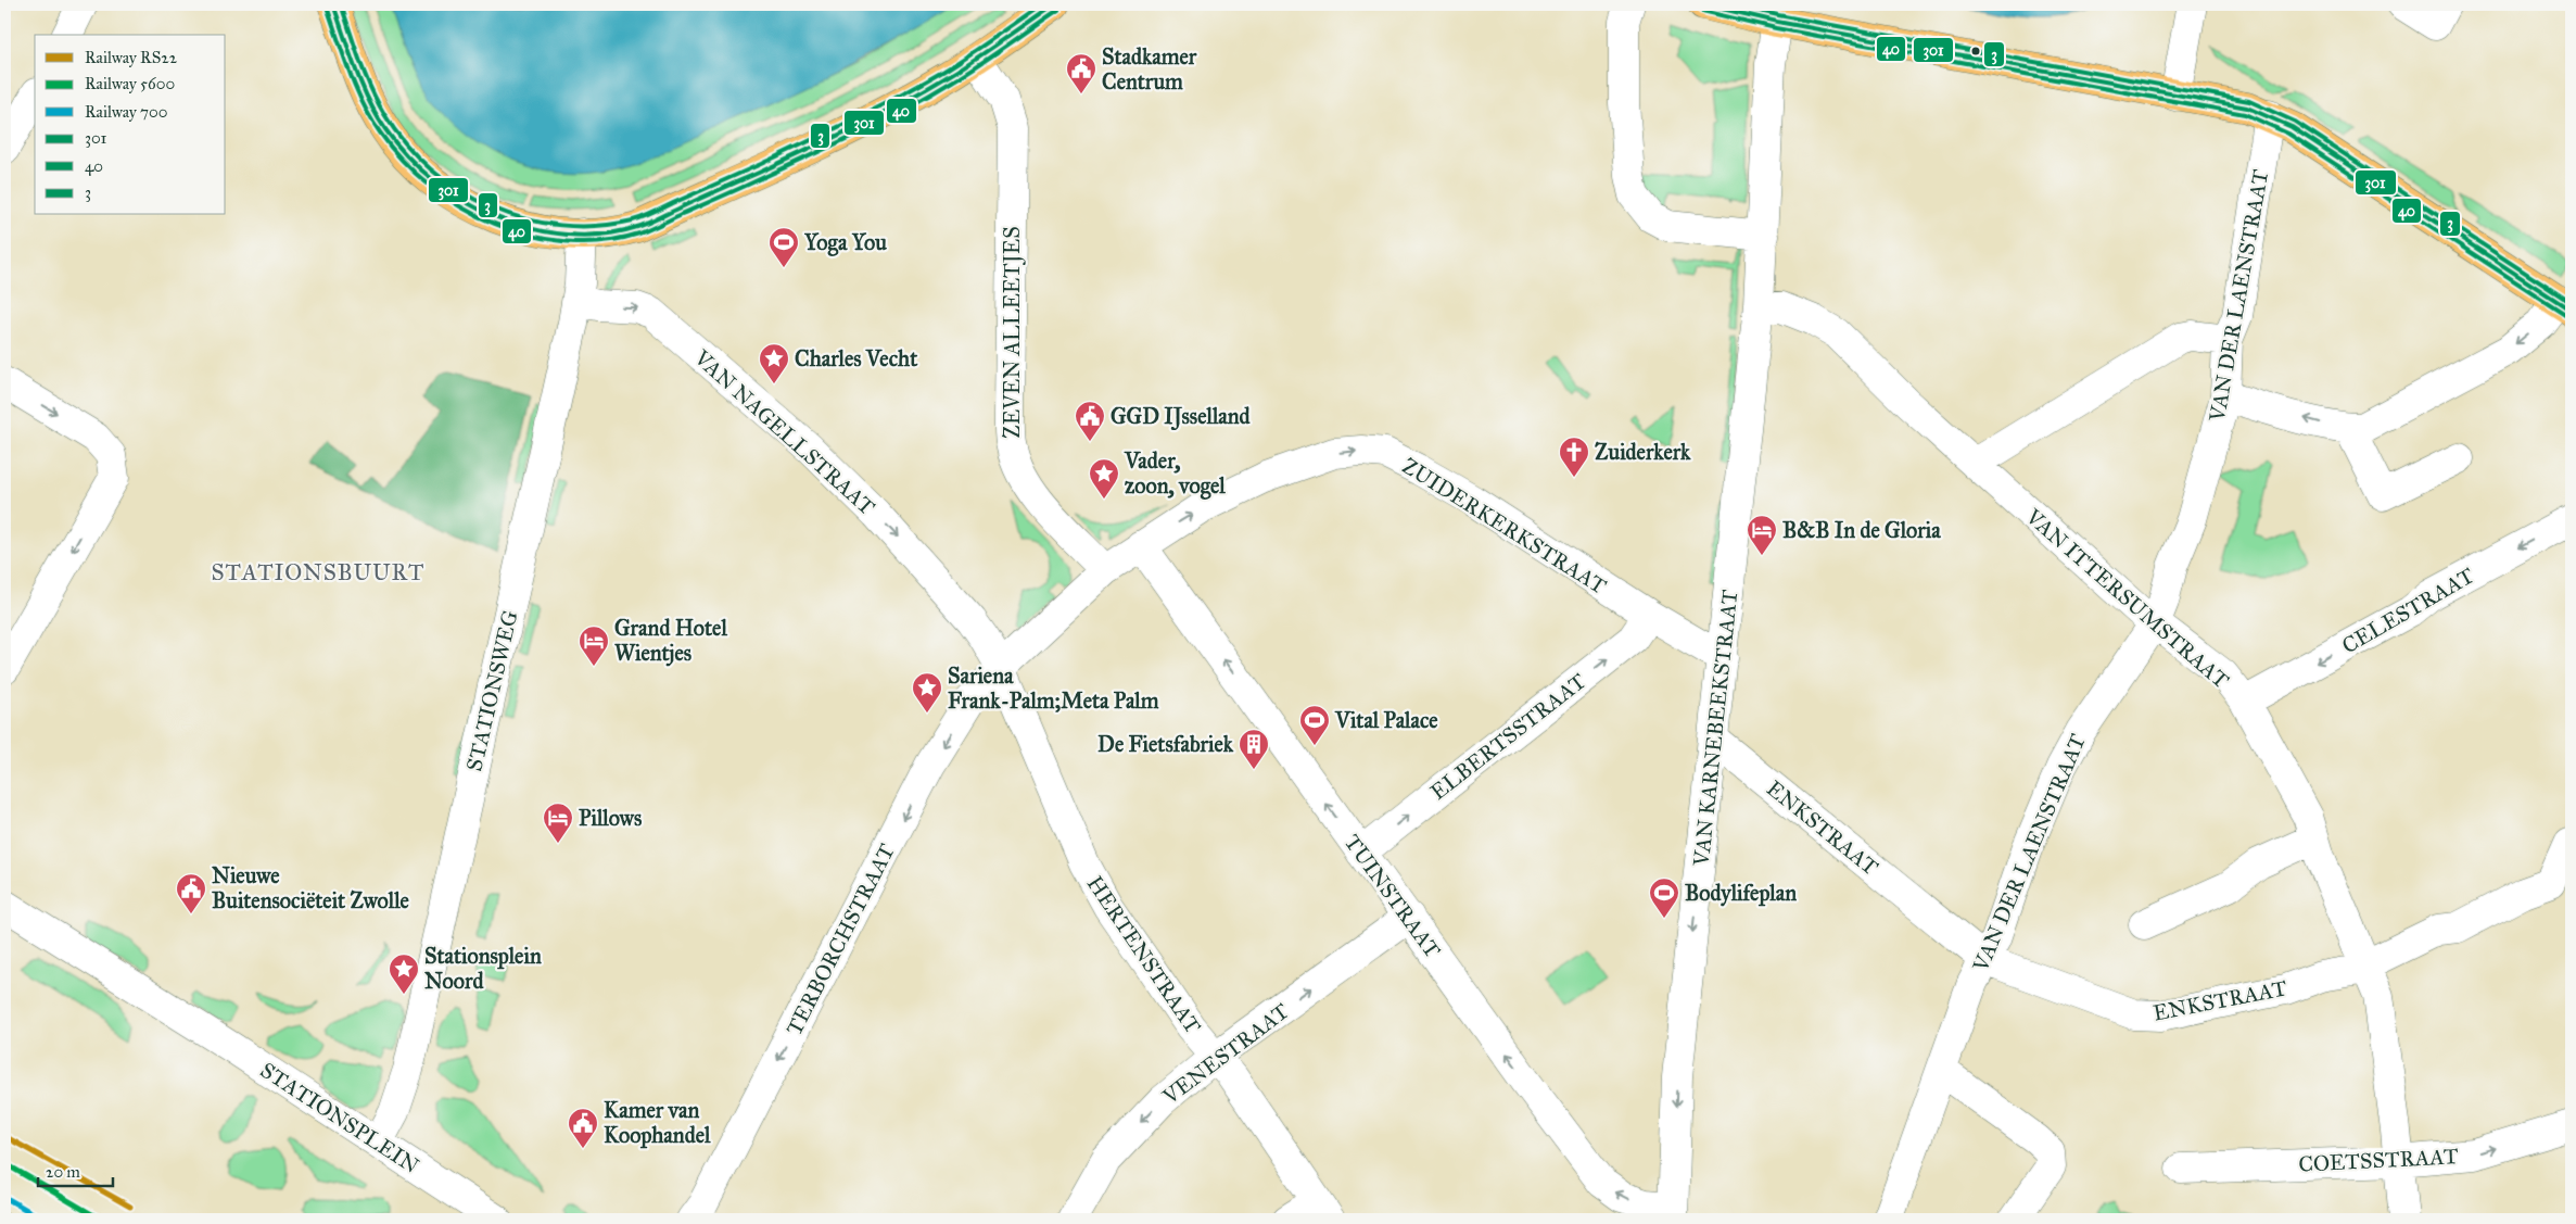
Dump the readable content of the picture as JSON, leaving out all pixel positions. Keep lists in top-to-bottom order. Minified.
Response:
{"streets":{"street":["VAN DER LAENSTRAAT","ZEVEN ALLEETJES","VAN NAGELLSTRAAT","ZUIDERKERKSTRAAT","VAN ITTERSUMSTRAAT","CELESTRAAT","STATIONSWEG","VAN KARNEBEEKSTRAAT","ELBERTSSTRAAT","ENKSTRAAT","TUINSTRAAT","TERBORCHSTRAAT","HERTENSTRAAT","VENESTRAAT","STATIONSPLEIN","COETSSTRAAT"]},"crossings":[["VAN DER LAENSTRAAT","VAN ITTERSUMSTRAAT"],["VAN DER LAENSTRAAT","ENKSTRAAT"],["ZEVEN ALLEETJES","ZUIDERKERKSTRAAT"],["VAN NAGELLSTRAAT","STATIONSWEG"],["VAN NAGELLSTRAAT","TERBORCHSTRAAT"],["VAN NAGELLSTRAAT","HERTENSTRAAT"],["ZUIDERKERKSTRAAT","VAN KARNEBEEKSTRAAT"],["ZUIDERKERKSTRAAT","ELBERTSSTRAAT"],["ZUIDERKERKSTRAAT","TUINSTRAAT"],["VAN ITTERSUMSTRAAT","CELESTRAAT"],["VAN ITTERSUMSTRAAT","VAN KARNEBEEKSTRAAT"],["VAN ITTERSUMSTRAAT","ENKSTRAAT"],["VAN ITTERSUMSTRAAT","COETSSTRAAT"],["STATIONSWEG","STATIONSPLEIN"],["VAN KARNEBEEKSTRAAT","ENKSTRAAT"],["VAN KARNEBEEKSTRAAT","TUINSTRAAT"],["ELBERTSSTRAAT","TUINSTRAAT"],["TUINSTRAAT","VENESTRAAT"],["TERBORCHSTRAAT","HERTENSTRAAT"],["HERTENSTRAAT","VENESTRAAT"]],"one_way":["VAN NAGELLSTRAAT","ZUIDERKERKSTRAAT","VAN KARNEBEEKSTRAAT","ELBERTSSTRAAT","TUINSTRAAT","TERBORCHSTRAAT","COETSSTRAAT"],"districts":["STATIONSBUURT"],"places":{"public building":["Stadkamer Centrum","GGD IJsselland","Nieuwe Buitensociëteit Zwolle","Kamer van Koophandel"],"sports":["Yoga You","Vital Palace","Bodylifeplan"],"place":["Charles Vecht","Vader, zoon, vogel","Sariena Frank-Palm;Meta Palm","Stationsplein Noord"],"church":["Zuiderkerk"],"hotel":["B&B In de Gloria","Grand Hotel Wientjes","Pillows"],"building":["De Fietsfabriek"]},"lines":["transit line 301","transit line 3","transit line 40","rail line RS22","rail line 5600","rail line 700"],"legend":["Railway RS22","Railway 5600","Railway 700","301","40","3"],"scale_bar":"20 m"}
